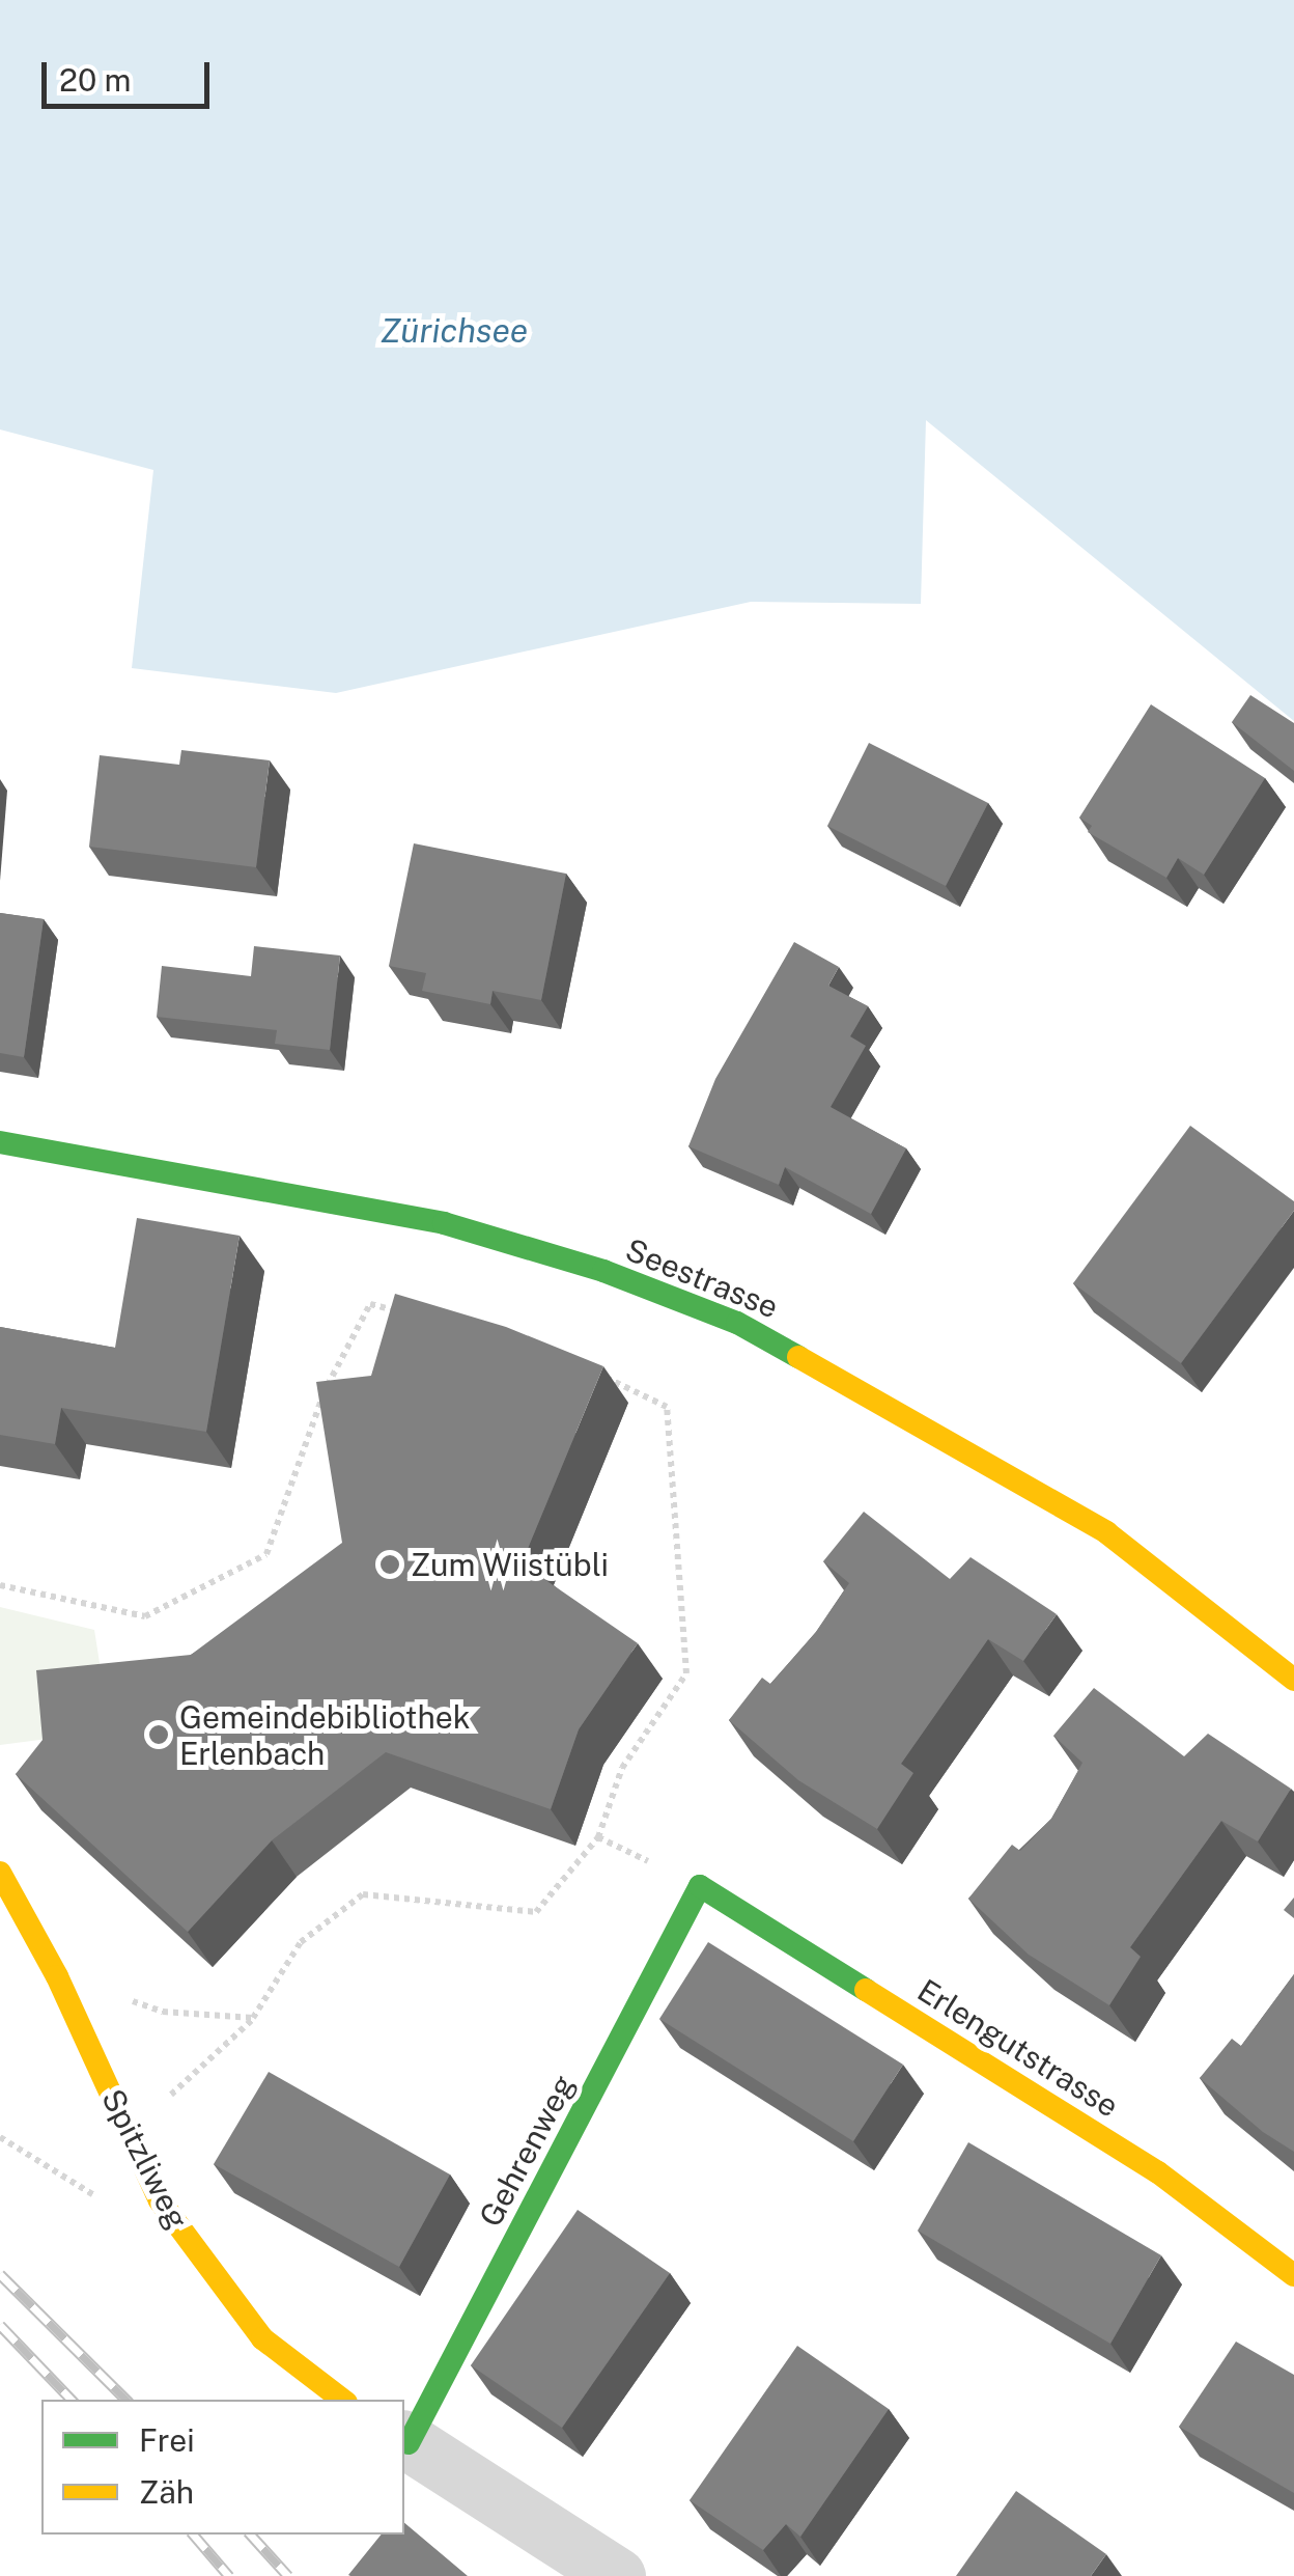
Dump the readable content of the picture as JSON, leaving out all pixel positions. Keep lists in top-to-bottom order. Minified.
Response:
{"streets":{"street":["Seestrasse","Erlengutstrasse","Gehrenweg","Spitzliweg"]},"crossings":[["Erlengutstrasse","Gehrenweg"]],"water":["Zürichsee"],"places":["Zum Wiistübli","Gemeindebibliothek Erlenbach"],"legend":["Frei","Zäh"],"scale_bar":"20 m"}
